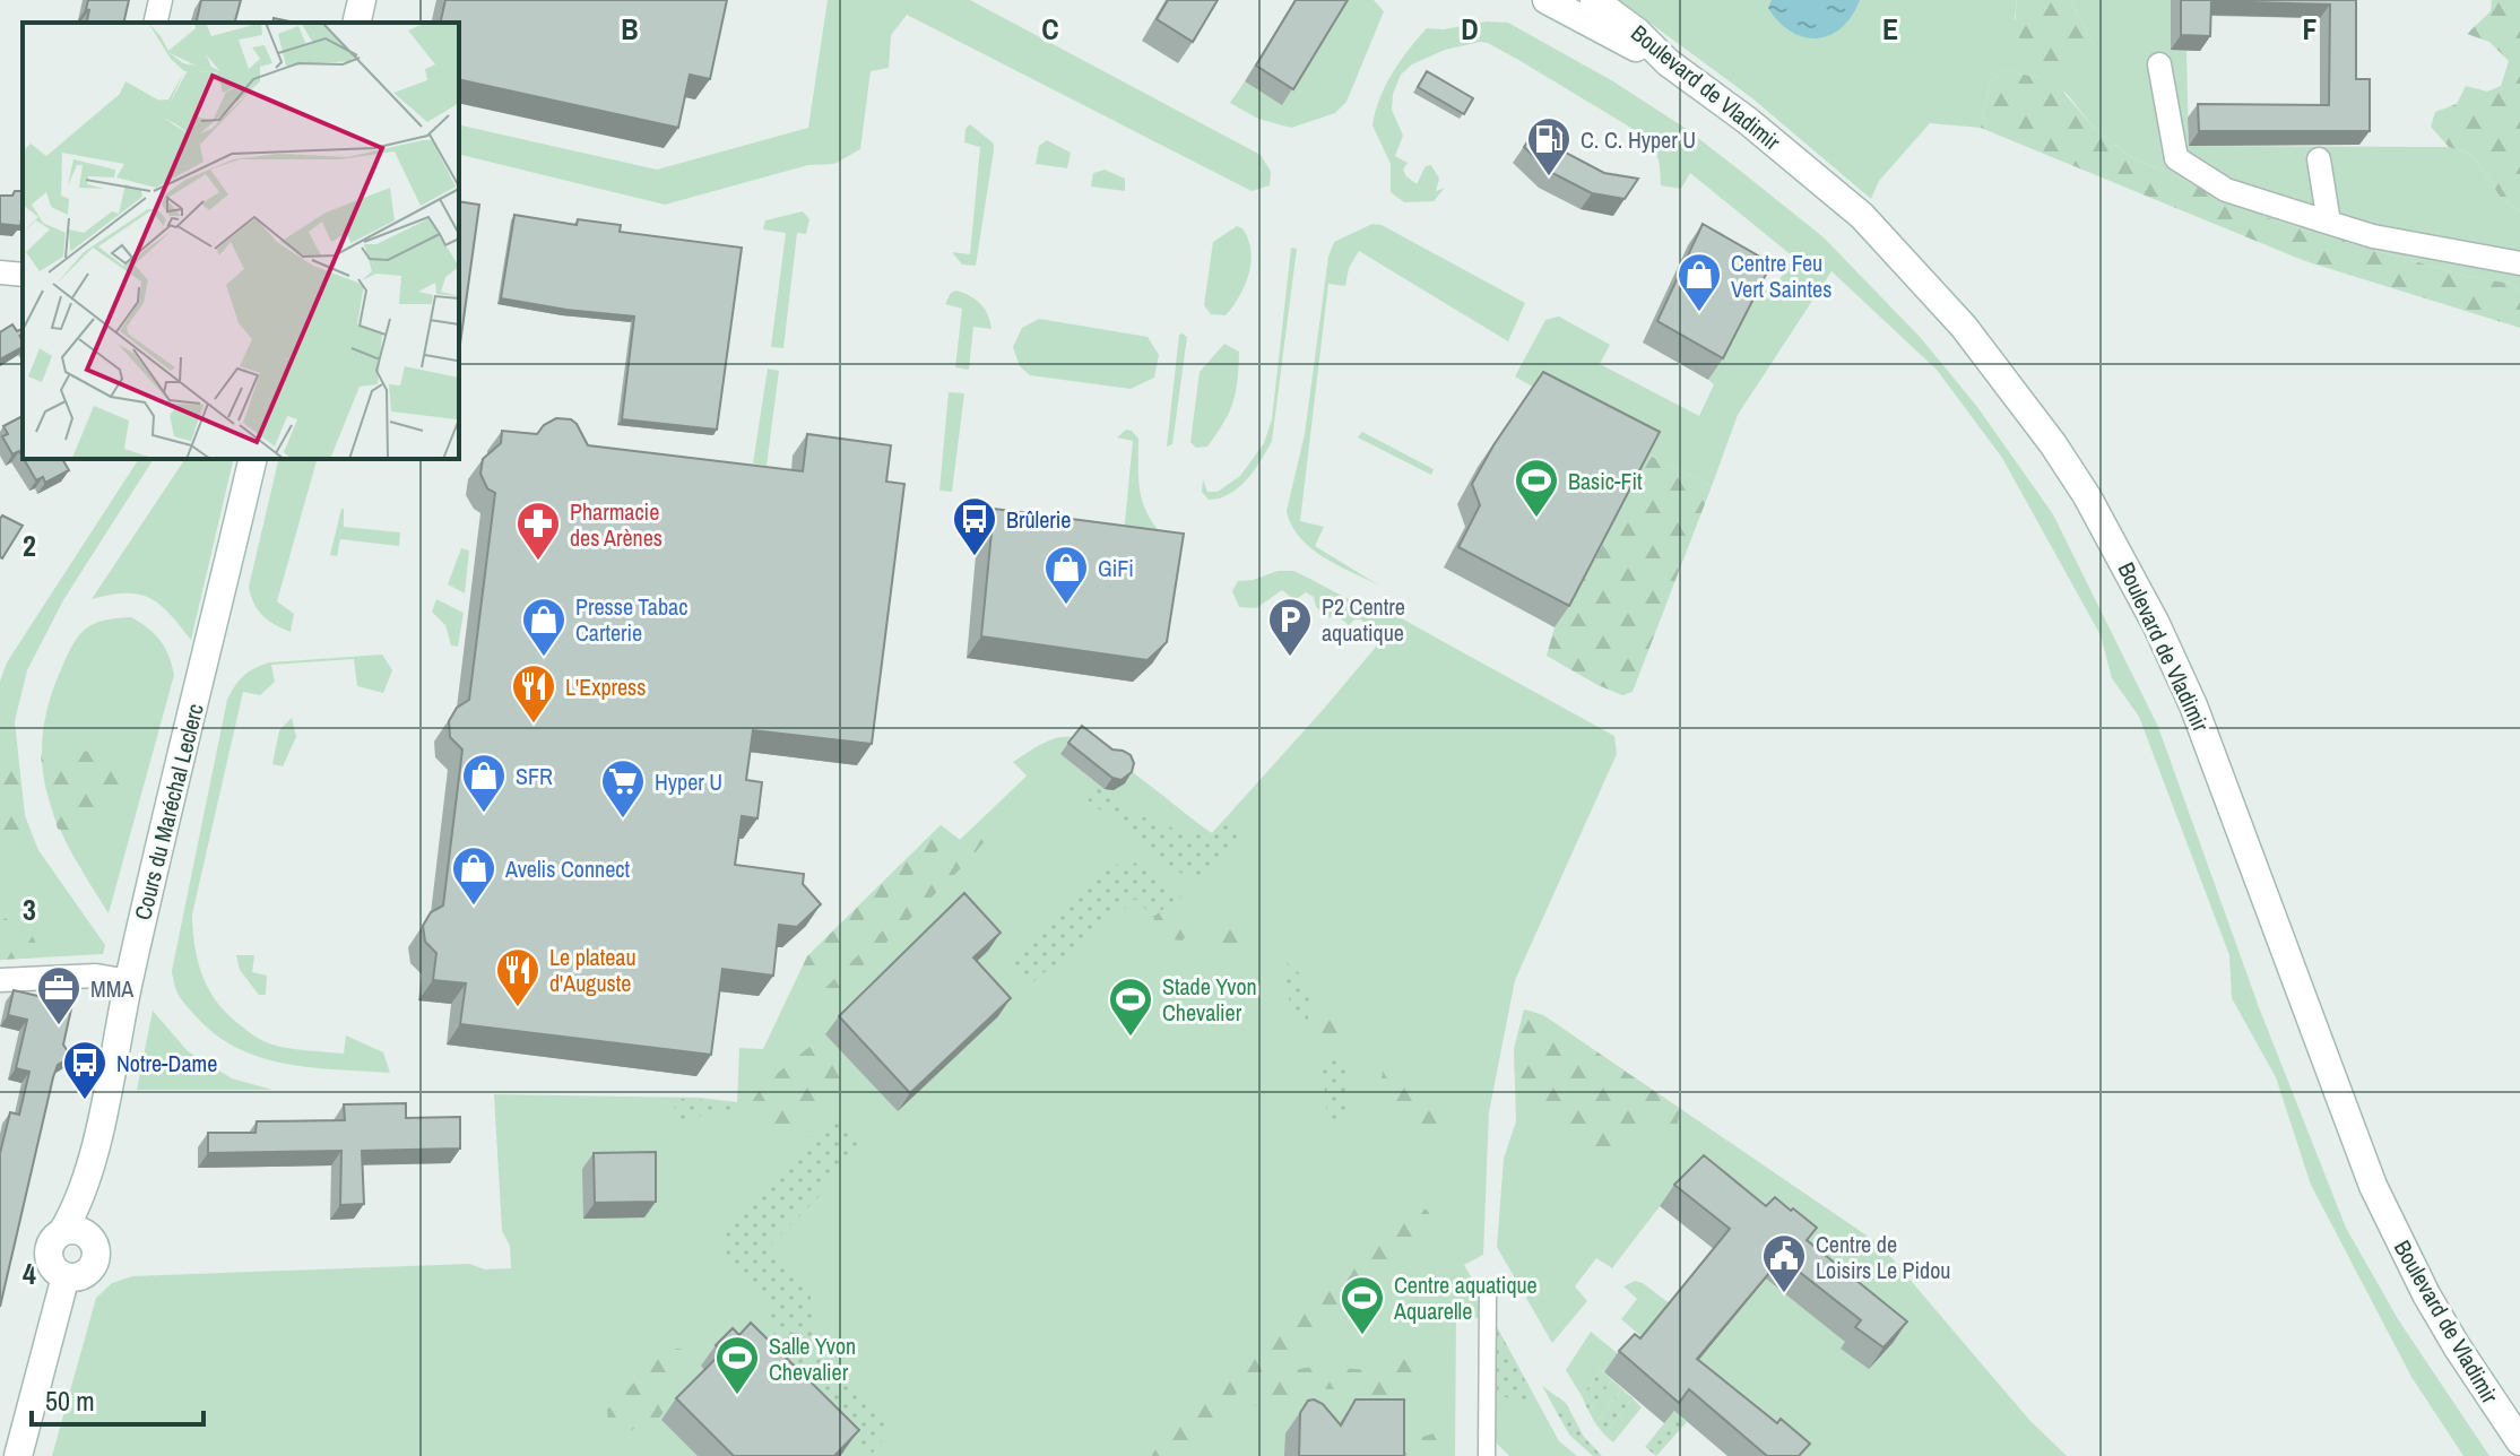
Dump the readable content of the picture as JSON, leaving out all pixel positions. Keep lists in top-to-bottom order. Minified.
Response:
{"streets":{"main road":["Boulevard de Vladimir","Cours du Maréchal Leclerc"]},"places":{"fuel station":["C. C. Hyper U"],"shop":["Centre Feu Vert Saintes","GiFi","Presse Tabac Carterie","SFR","Avelis Connect"],"sports":["Basic-Fit","Stade Yvon Chevalier","Centre aquatique Aquarelle","Salle Yvon Chevalier"],"bus stop":["Brûlerie","Notre-Dame"],"pharmacy":["Pharmacie des Arènes"],"parking":["P2 Centre aquatique"],"restaurant":["L'Express","Le plateau d'Auguste"],"supermarket":["Hyper U"],"office":["MMA"],"public building":["Centre de Loisirs Le Pidou"]},"scale_bar":"50 m","grid":{"columns":["B","C","D","E","F"],"rows":["2","3","4"]}}
